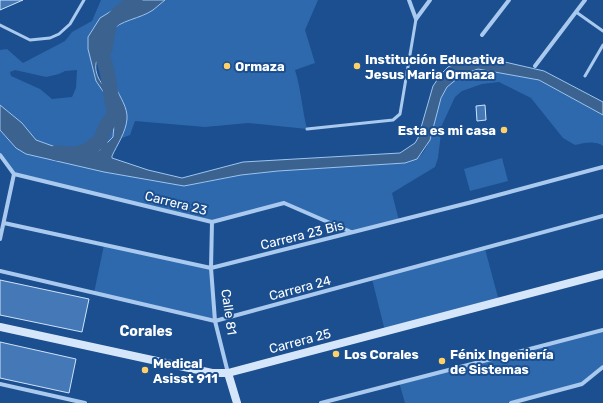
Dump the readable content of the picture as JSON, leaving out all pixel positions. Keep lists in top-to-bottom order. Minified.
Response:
{"streets":{"street":["Carrera 23","Carrera 23 Bis","Carrera 24","Calle 81","Carrera 25"]},"crossings":[["Carrera 23","Carrera 23 Bis"],["Carrera 23","Calle 81"],["Carrera 23 Bis","Calle 81"],["Carrera 24","Calle 81"],["Calle 81","Carrera 25"]],"districts":["Corales"],"places":["Ormaza","Institución Educativa Jesus Maria Ormaza","Esta es mi casa","Los Corales","Fénix Ingeniería de Sistemas","Medical Asisst 911"]}
